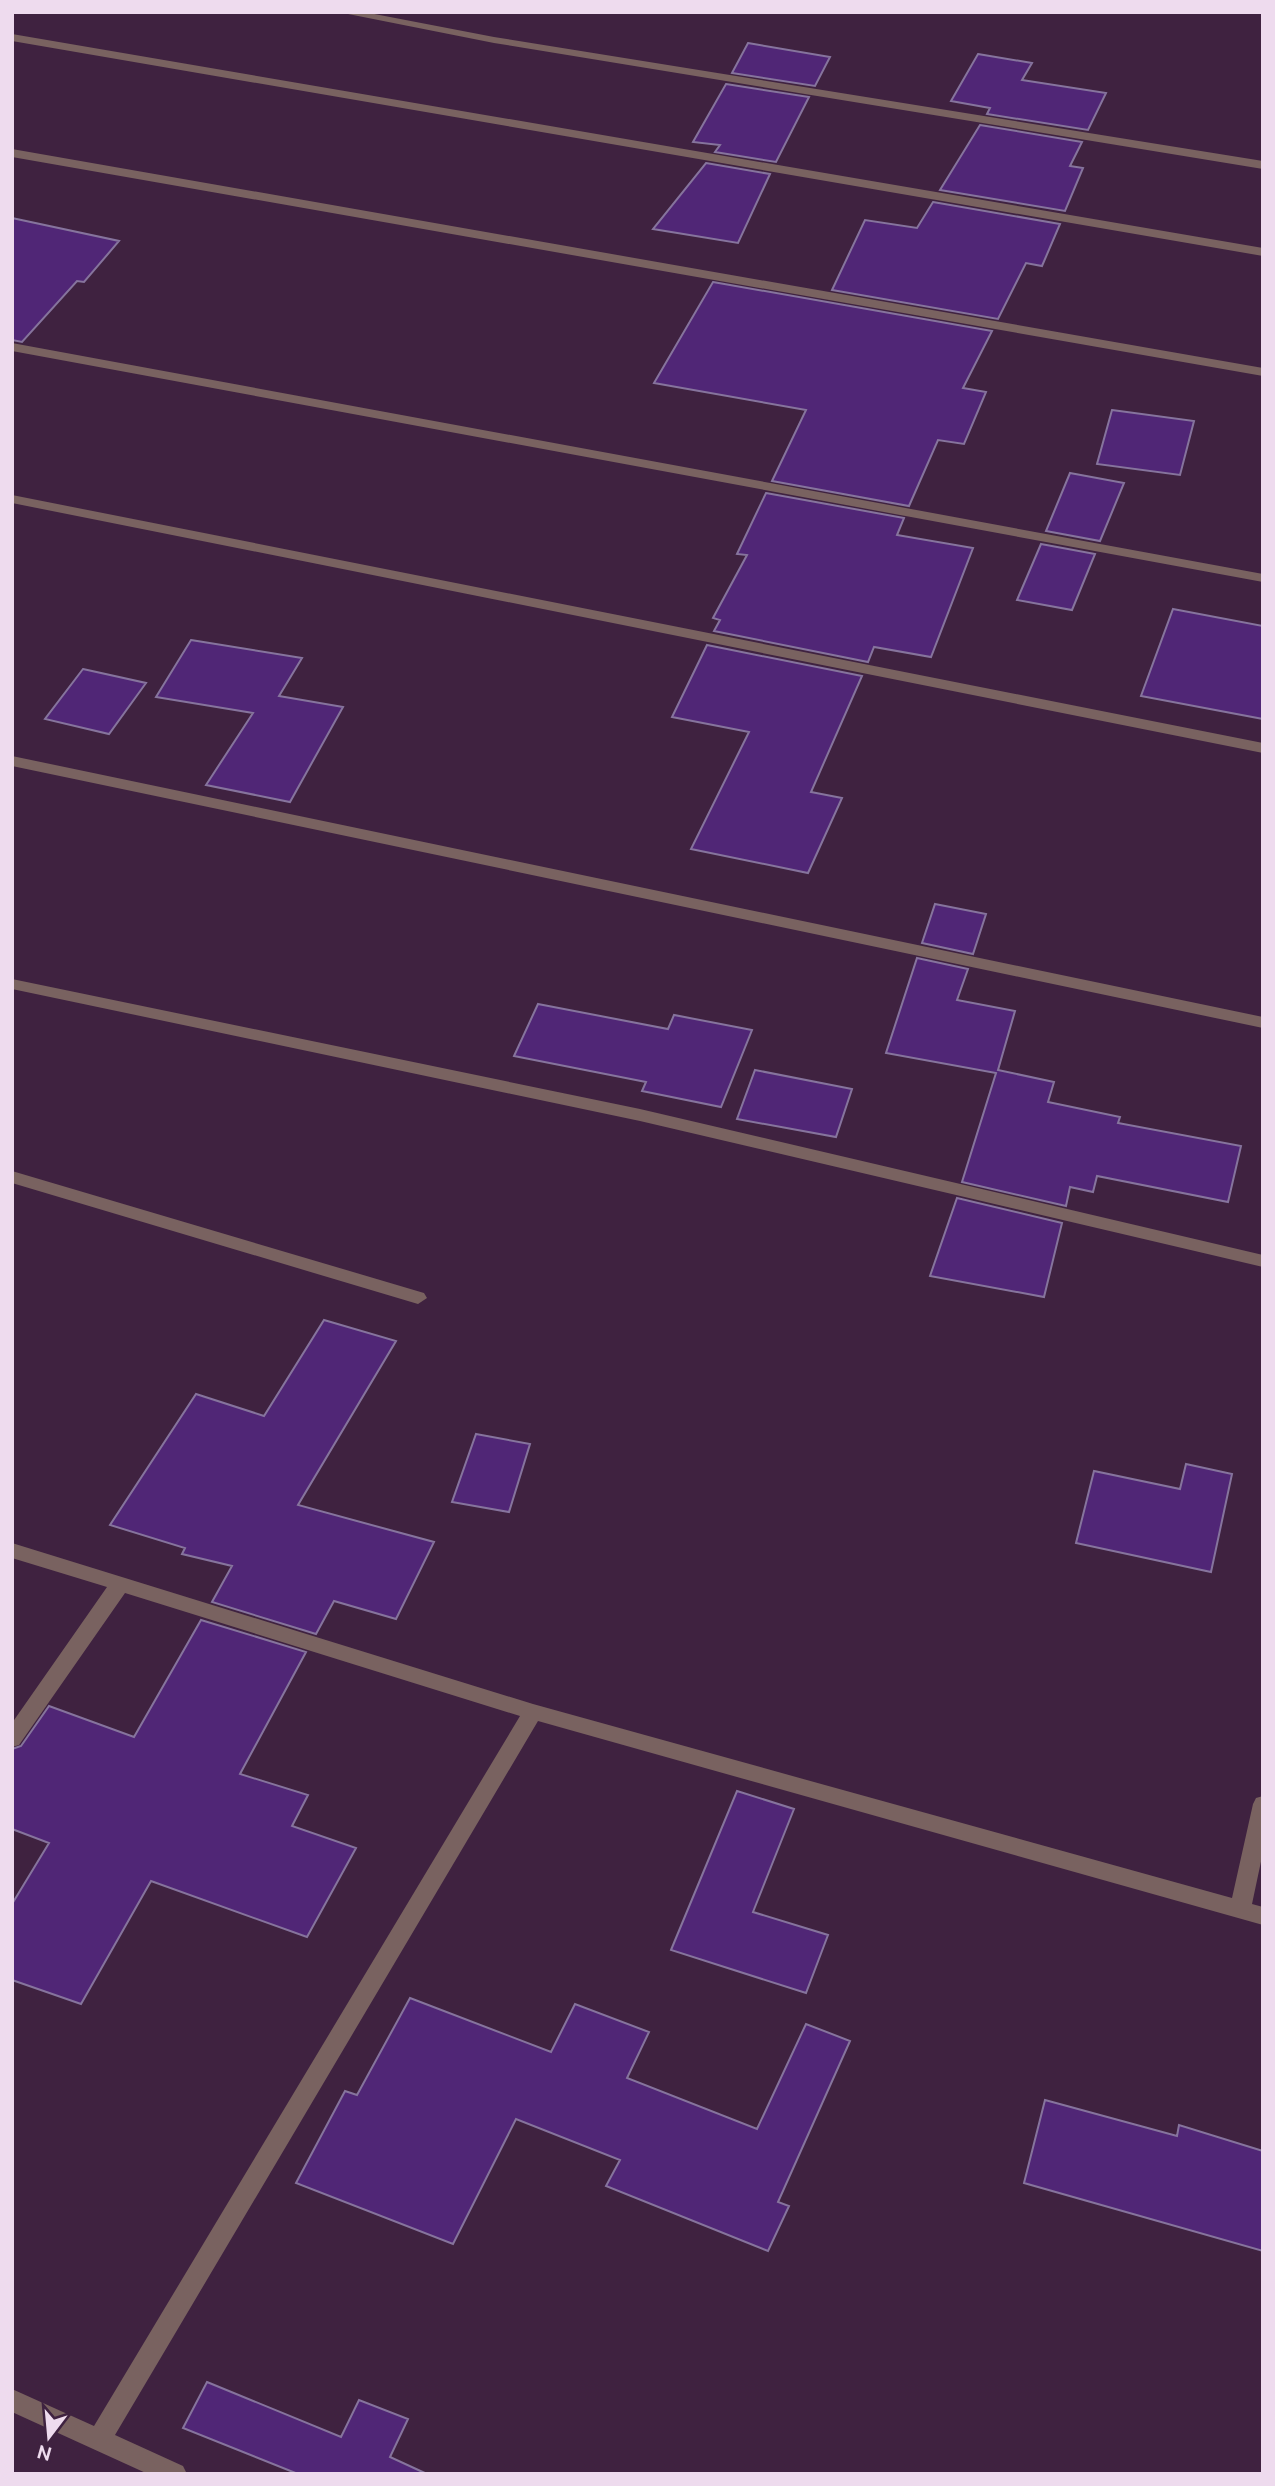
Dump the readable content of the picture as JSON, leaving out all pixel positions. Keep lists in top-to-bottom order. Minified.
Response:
{"north":"bottom"}
